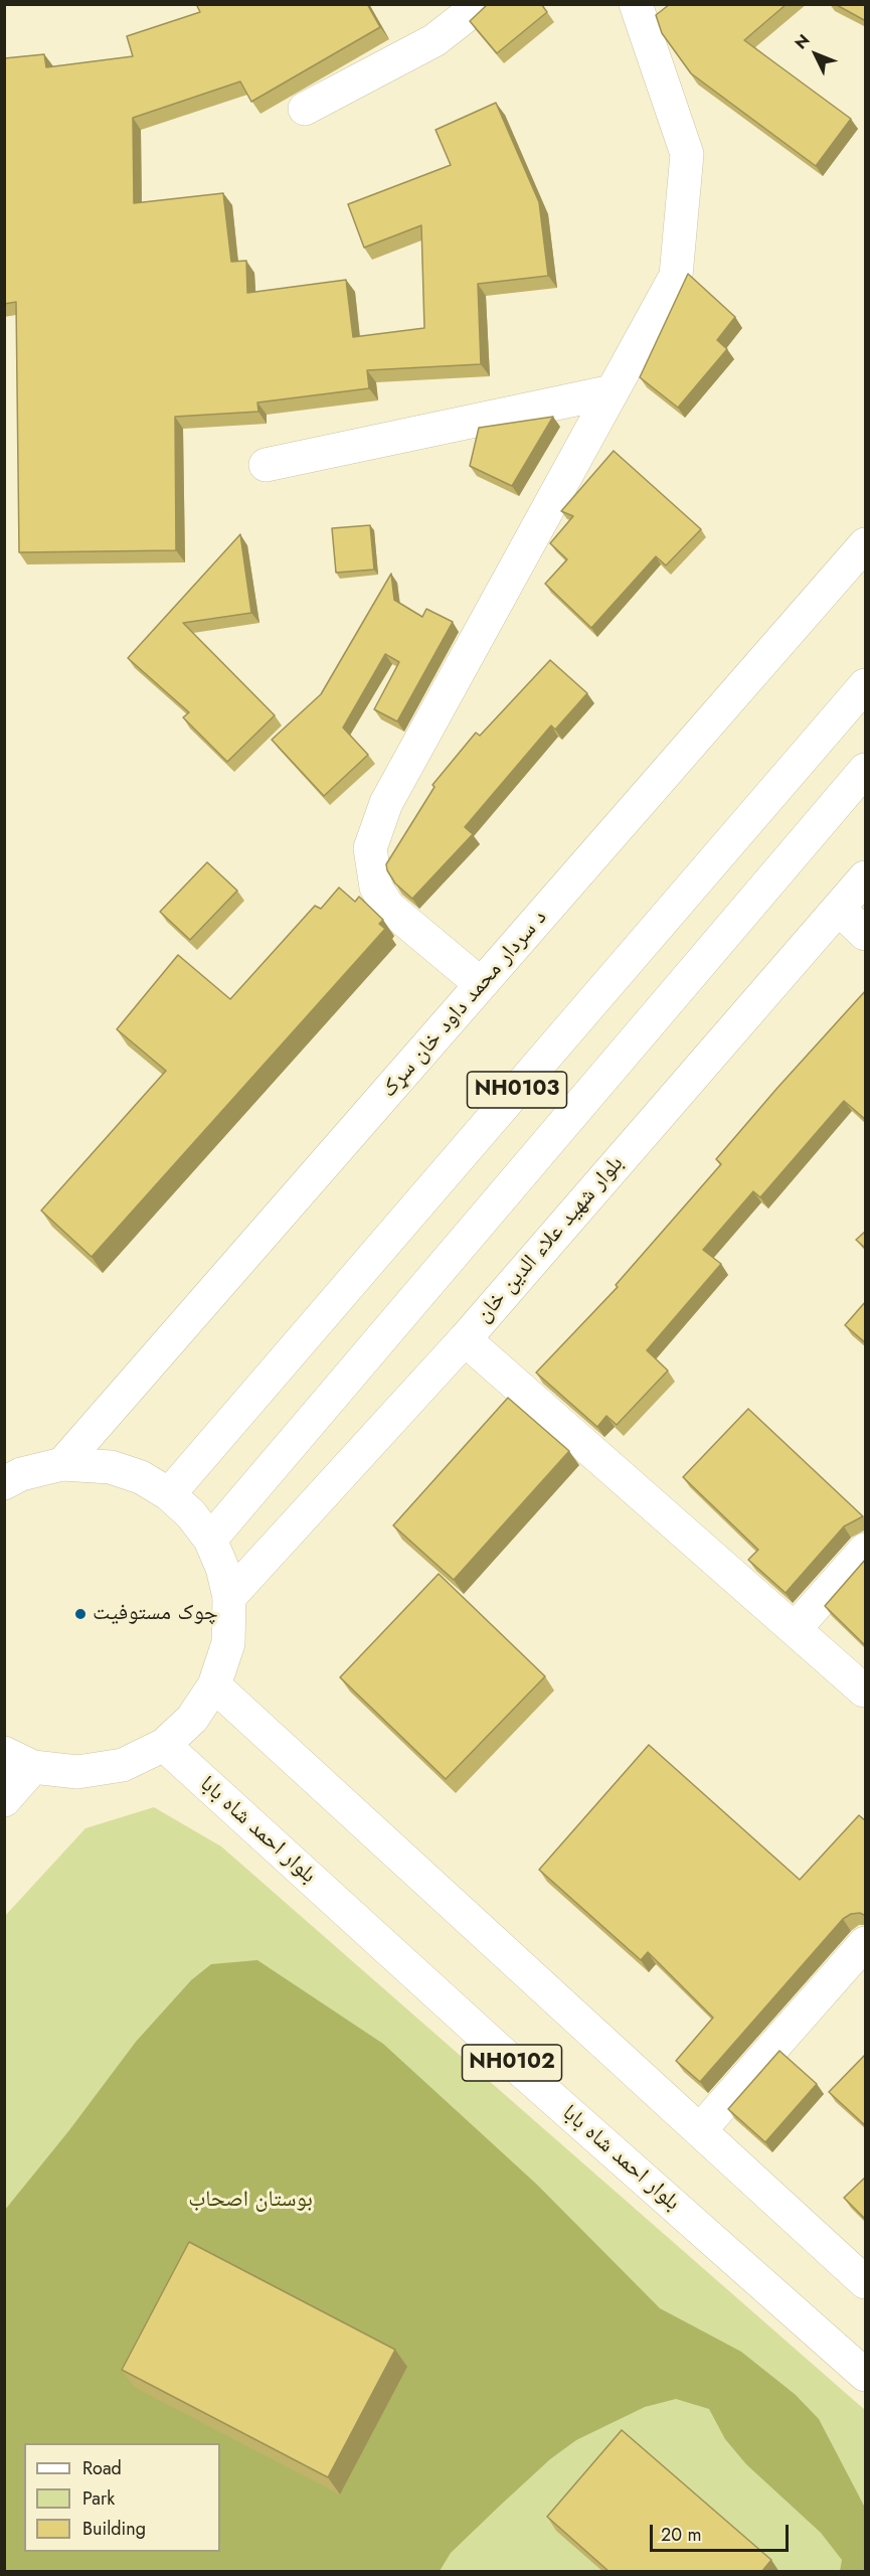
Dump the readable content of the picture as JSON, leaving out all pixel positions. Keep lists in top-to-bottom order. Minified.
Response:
{"streets":{"main road":["د سردار محمد داود خان سړک","NH0103","بلوار شهید علاء الدین خان","بلوار احمد شاه بابا","NH0102"]},"parks":["بوستان اصحاب"],"places":["چوک مستوفیت"],"legend":["Road","Park","Building"],"scale_bar":"20 m","north":"top left"}
